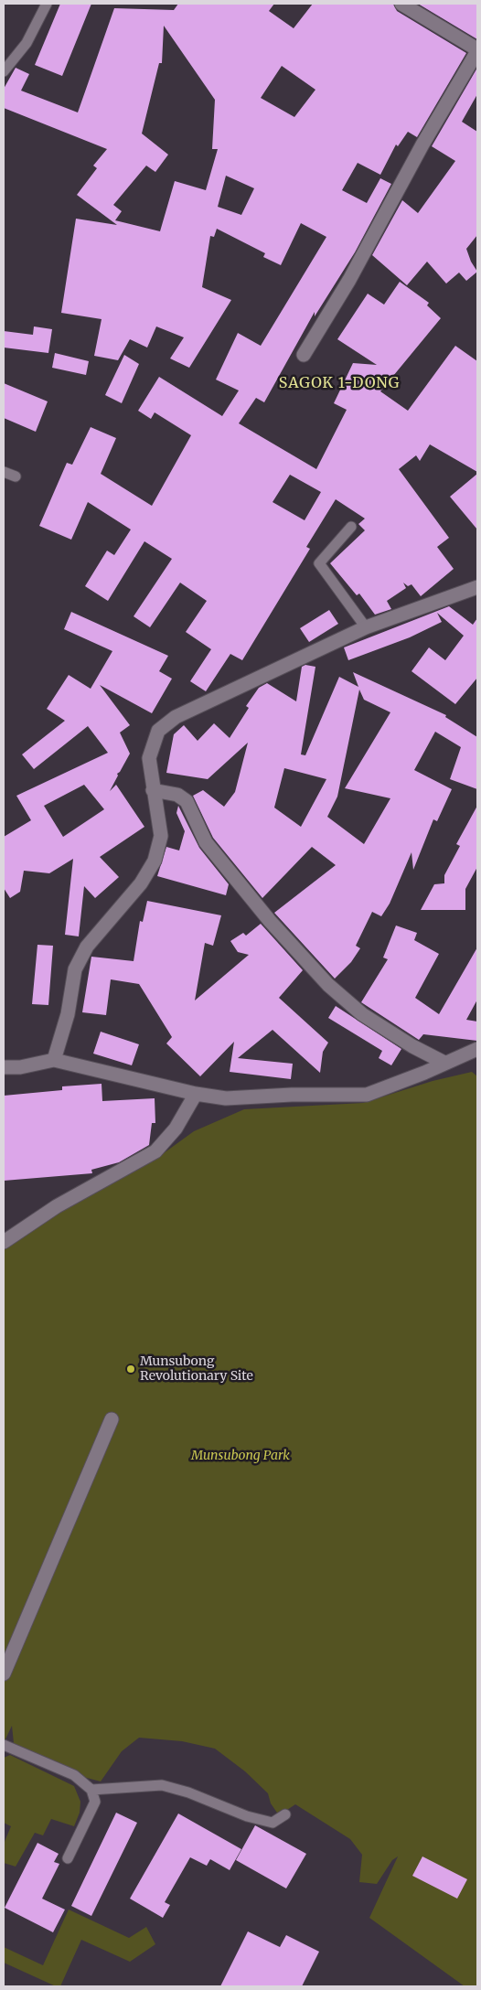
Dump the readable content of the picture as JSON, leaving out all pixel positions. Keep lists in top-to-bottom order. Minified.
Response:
{"districts":["SAGOK 1-DONG"],"parks":["Munsubong Park"],"places":["Munsubong Revolutionary Site"]}
